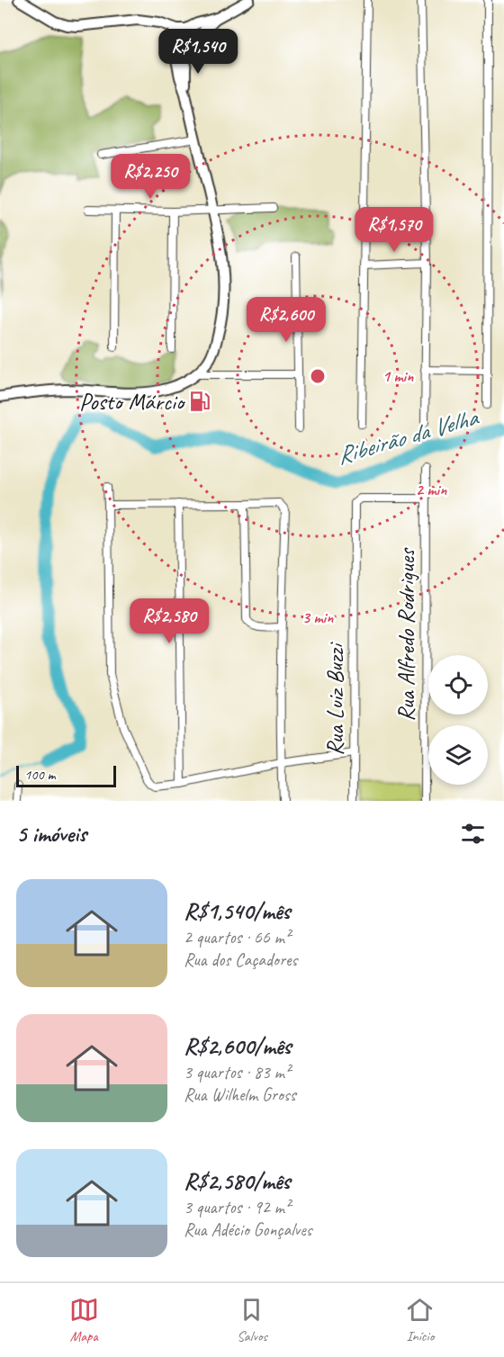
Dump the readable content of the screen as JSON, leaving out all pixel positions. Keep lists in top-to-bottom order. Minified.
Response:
{"streets":{"street":["Rua Alfredo Rodrigues","Rua Luiz Buzzi"]},"crossings":[["Rua Alfredo Rodrigues","Rua Luiz Buzzi"]],"water":["Ribeirão da Velha"],"places":{"fuel station":["Posto Márcio"]},"scale_bar":"100 m","page":{"price":["R$1,540","R$2,250","R$1,570","R$2,600","R$2,580"],"scale":"100 m","heading":"5 imóveis","list":[{"name":"R$1,540/mês","note":"2 quartos · 66 m² · Rua dos Caçadores"},{"name":"R$2,600/mês","note":"3 quartos · 83 m² · Rua Wilhelm Gross"},{"name":"R$2,580/mês","note":"3 quartos · 92 m² · Rua Adécio Gonçalves"}],"tabs":["Mapa","Salvos","Início"]},"rings":["1 min","2 min","3 min"]}
